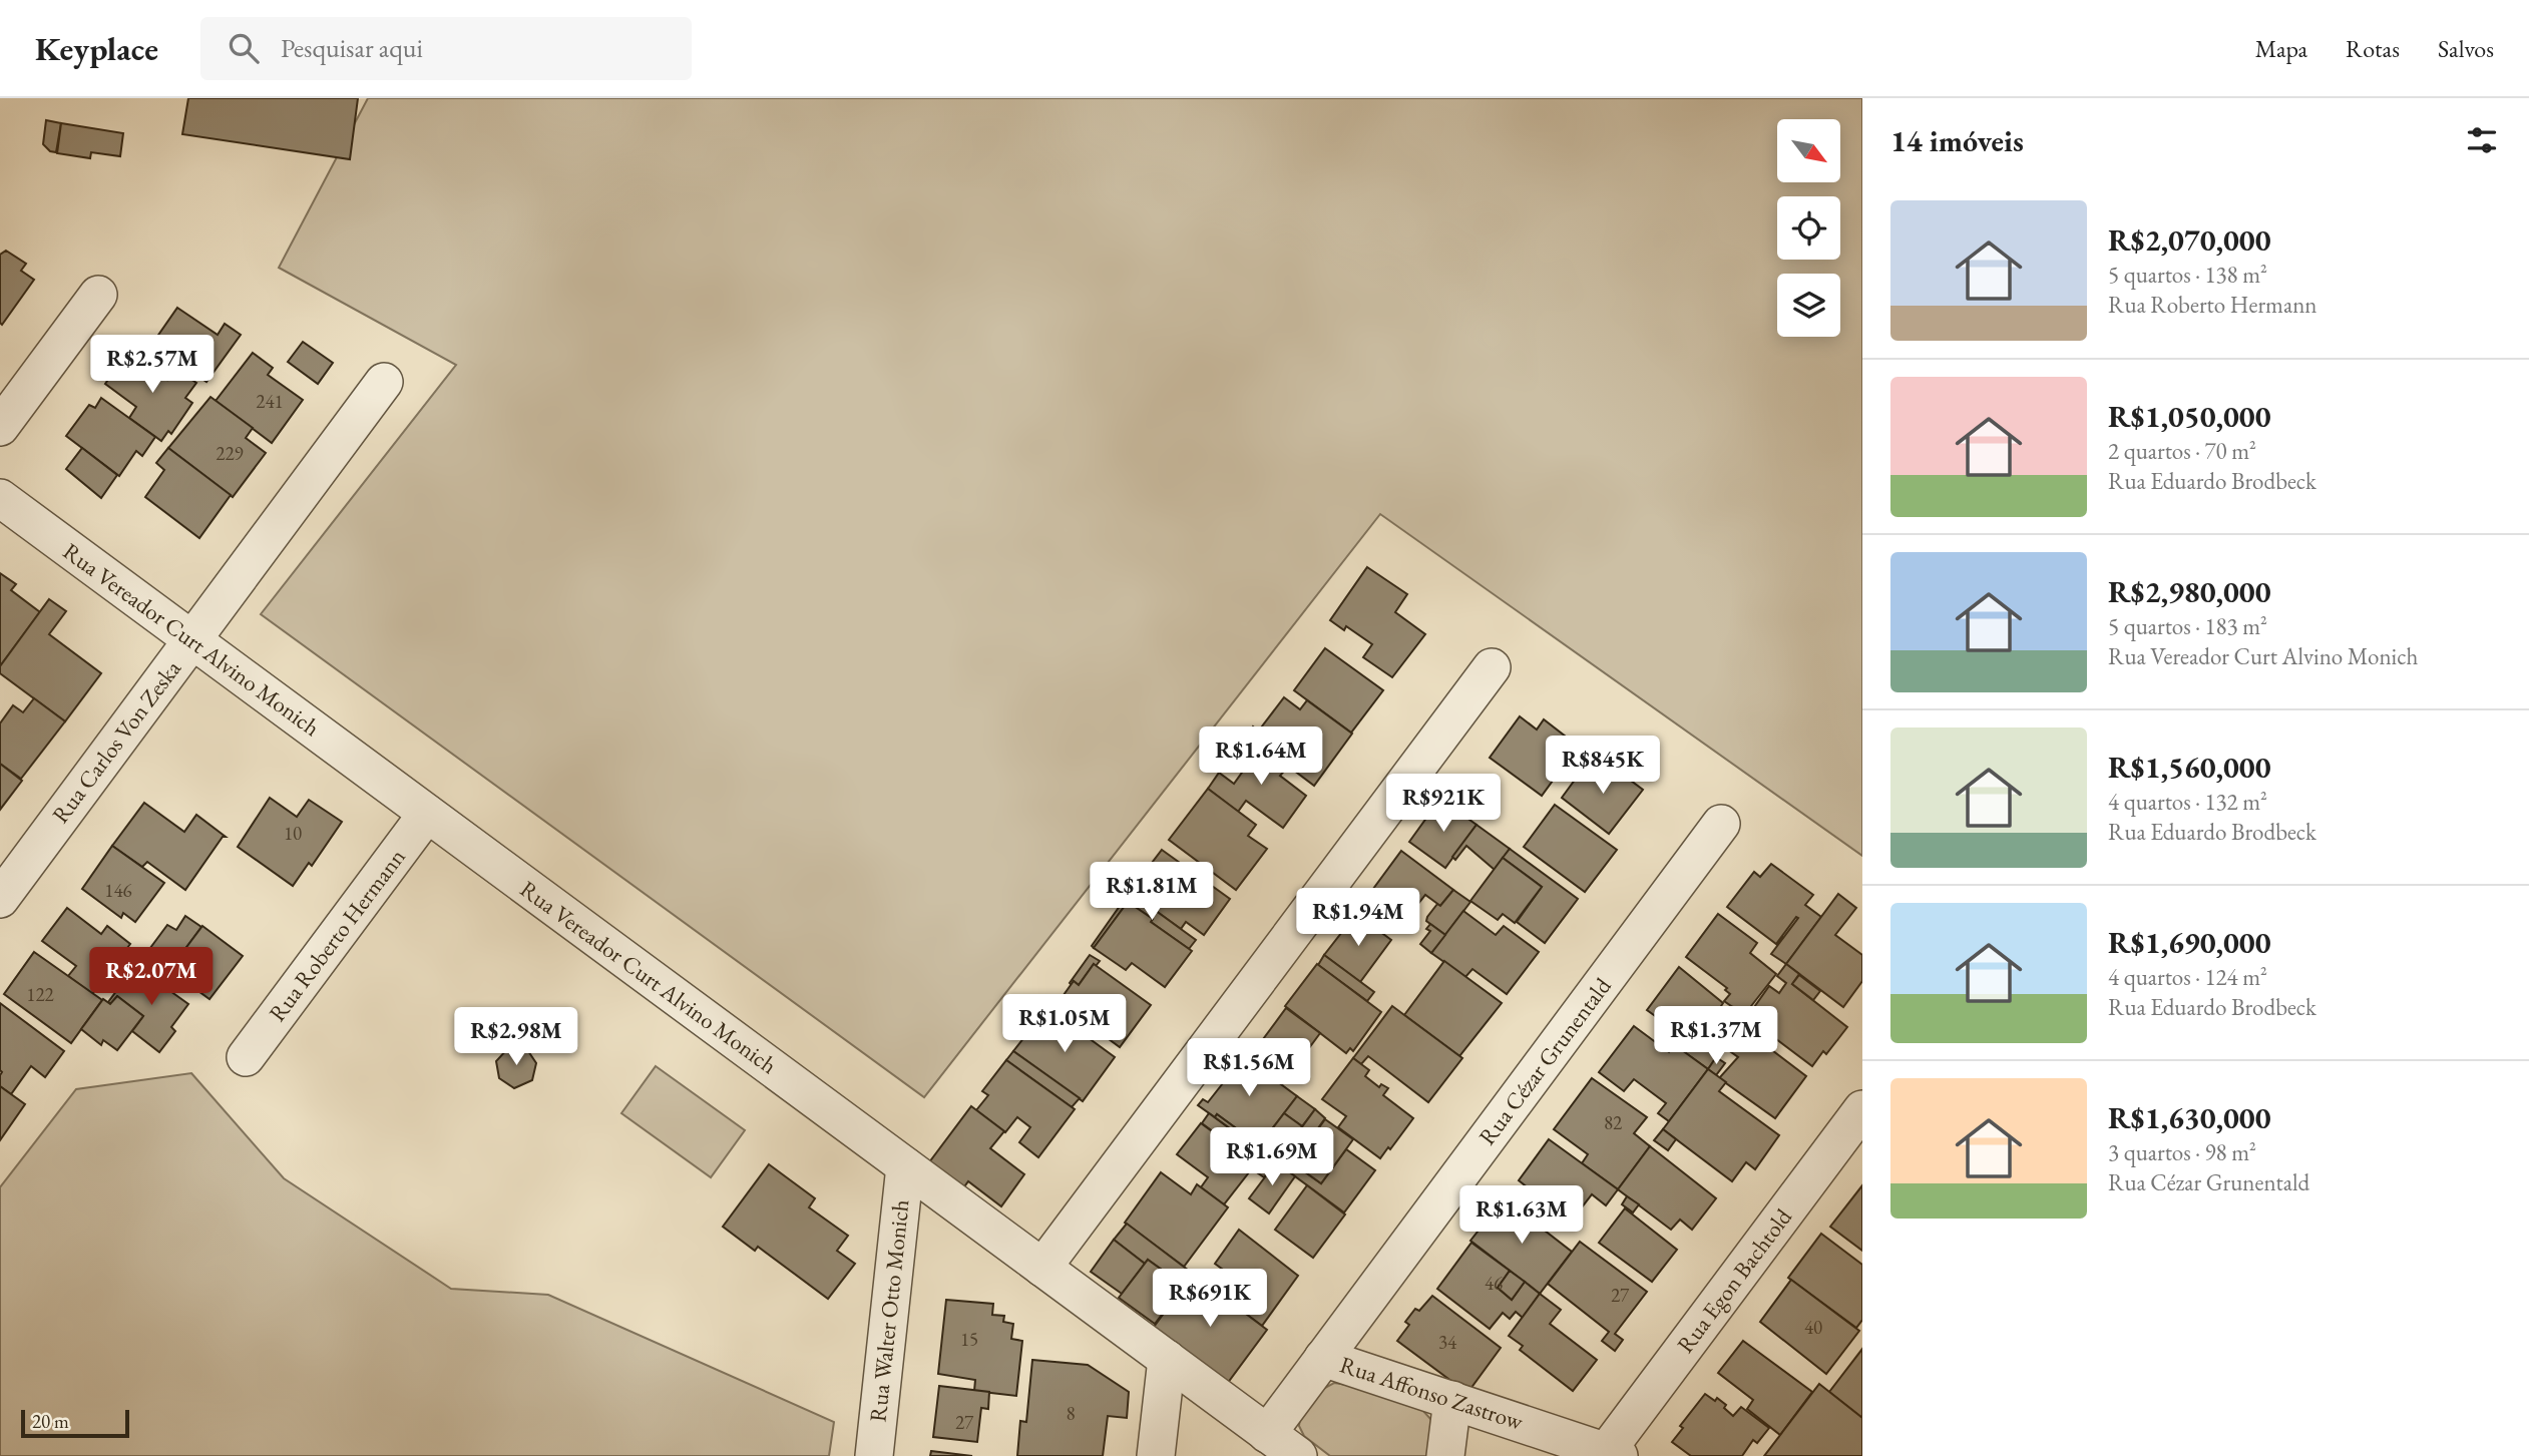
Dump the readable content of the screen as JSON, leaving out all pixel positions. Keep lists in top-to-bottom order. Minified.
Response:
{"streets":{"street":["Rua Vereador Curt Alvino Monich","Rua Carlos Von Zeska","Rua Roberto Hermann","Rua Cézar Grunentald","Rua Egon Bachtold","Rua Walter Otto Monich","Rua Affonso Zastrow"]},"crossings":[["Rua Vereador Curt Alvino Monich","Rua Carlos Von Zeska"],["Rua Vereador Curt Alvino Monich","Rua Roberto Hermann"],["Rua Vereador Curt Alvino Monich","Rua Cézar Grunentald"],["Rua Vereador Curt Alvino Monich","Rua Walter Otto Monich"],["Rua Cézar Grunentald","Rua Affonso Zastrow"],["Rua Egon Bachtold","Rua Affonso Zastrow"]],"house_numbers":["241","229","10","146","122","82","46","27","40","15","34","8","27"],"scale_bar":"20 m","north":"bottom right","page":{"header":"Keyplace","search":"Pesquisar aqui","nav":["Mapa","Rotas","Salvos"],"heading":"14 imóveis","list":[{"name":"R$2,070,000","note":"5 quartos · 138 m² · Rua Roberto Hermann"},{"name":"R$1,050,000","note":"2 quartos · 70 m² · Rua Eduardo Brodbeck"},{"name":"R$2,980,000","note":"5 quartos · 183 m² · Rua Vereador Curt Alvino Monich"},{"name":"R$1,560,000","note":"4 quartos · 132 m² · Rua Eduardo Brodbeck"},{"name":"R$1,690,000","note":"4 quartos · 124 m² · Rua Eduardo Brodbeck"},{"name":"R$1,630,000","note":"3 quartos · 98 m² · Rua Cézar Grunentald"}],"price":["R$2.57M","R$1.64M","R$845K","R$921K","R$1.81M","R$1.94M","R$2.07M","R$1.05M","R$1.37M","R$2.98M","R$1.56M","R$1.69M","R$1.63M","R$691K"],"scale":"20 m"}}
